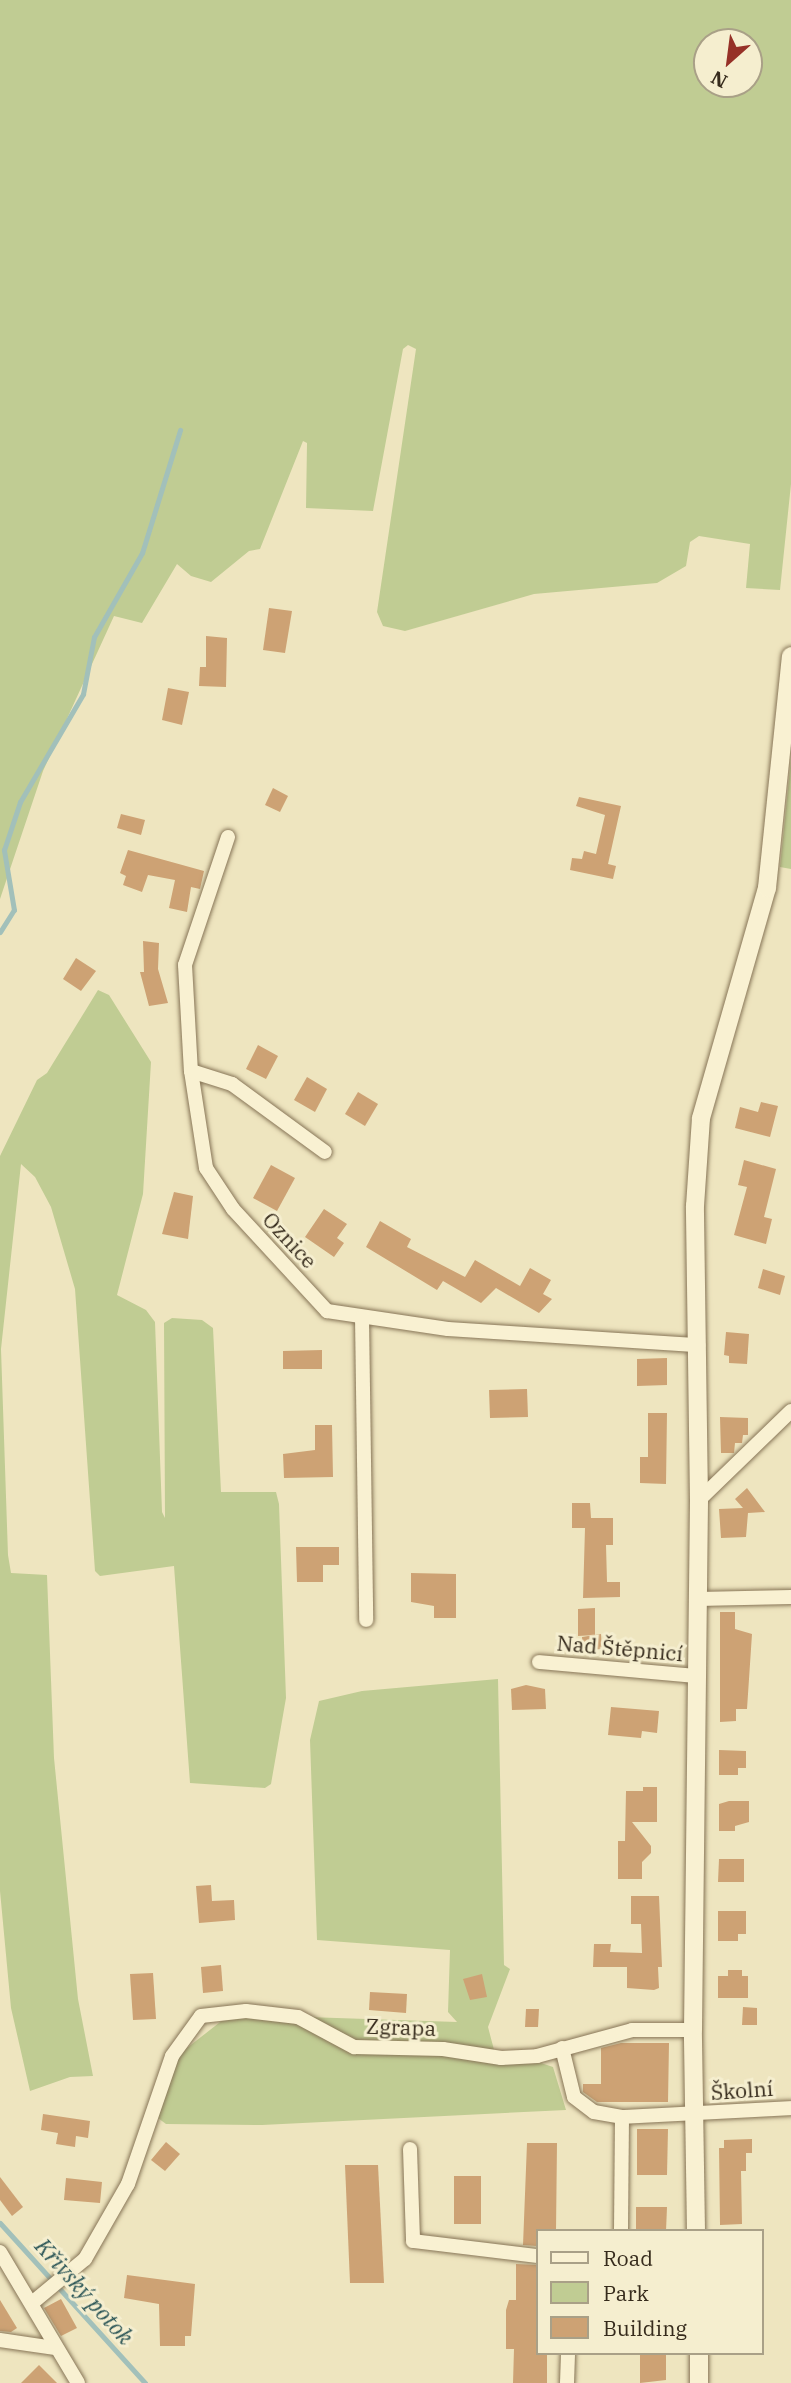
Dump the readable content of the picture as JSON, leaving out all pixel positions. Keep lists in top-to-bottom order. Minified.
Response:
{"streets":{"street":["Oznice","Nad Štěpnicí","Zgrapa","Školní"]},"crossings":[["Zgrapa","Školní"]],"water":["Křivský potok"],"legend":["Road","Park","Building"],"north":"bottom left"}
